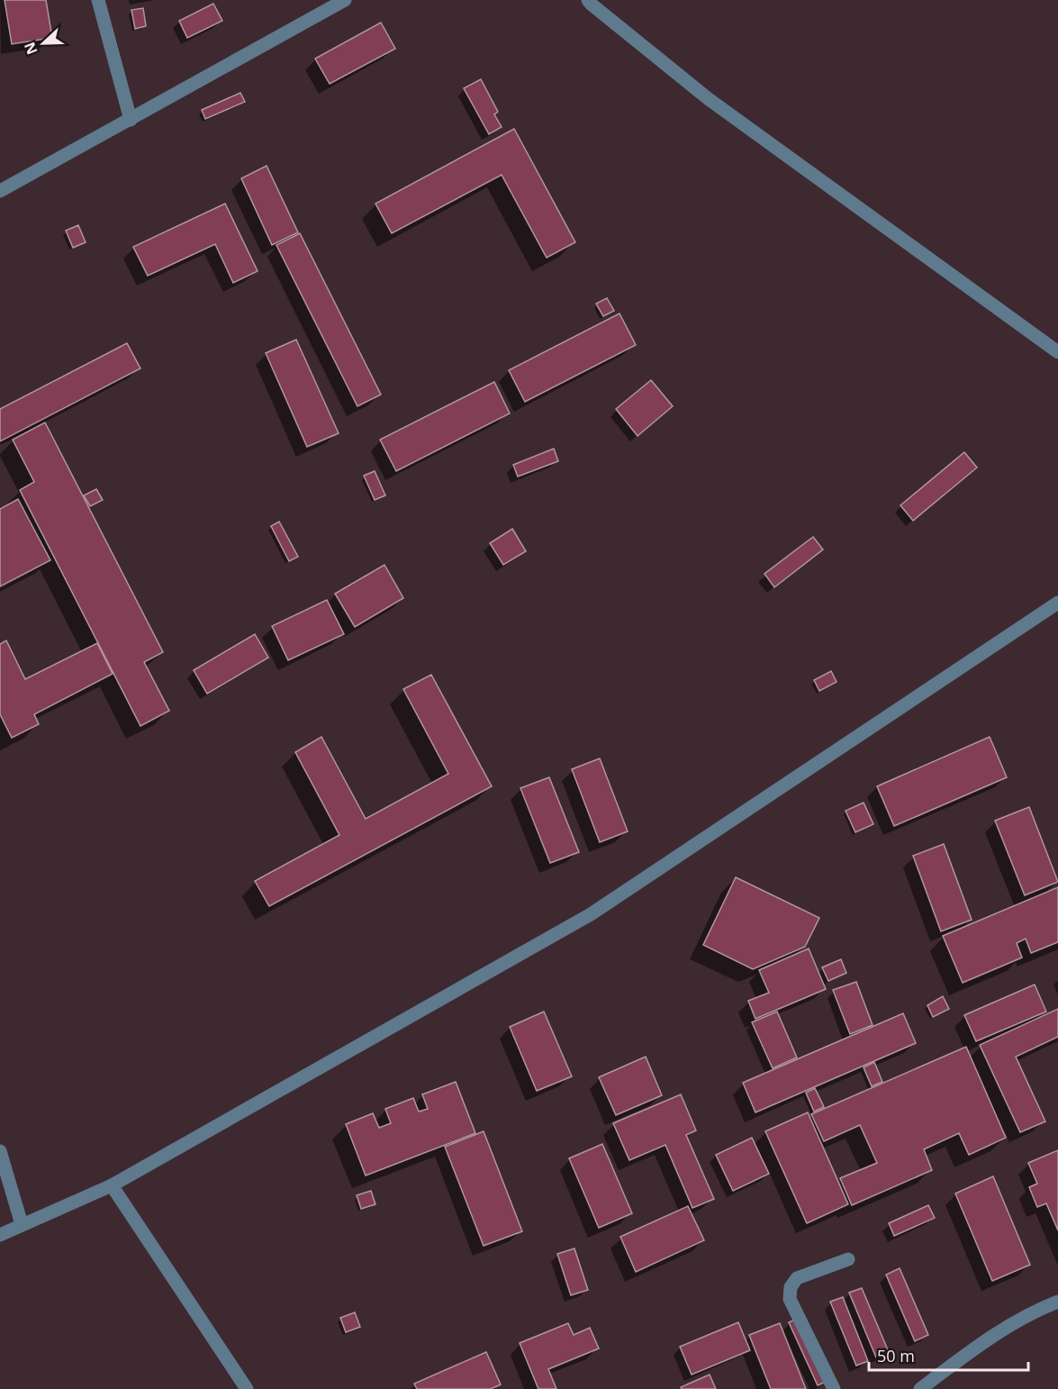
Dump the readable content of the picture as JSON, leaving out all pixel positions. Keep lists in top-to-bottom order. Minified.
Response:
{"scale_bar":"50 m","north":"left"}
